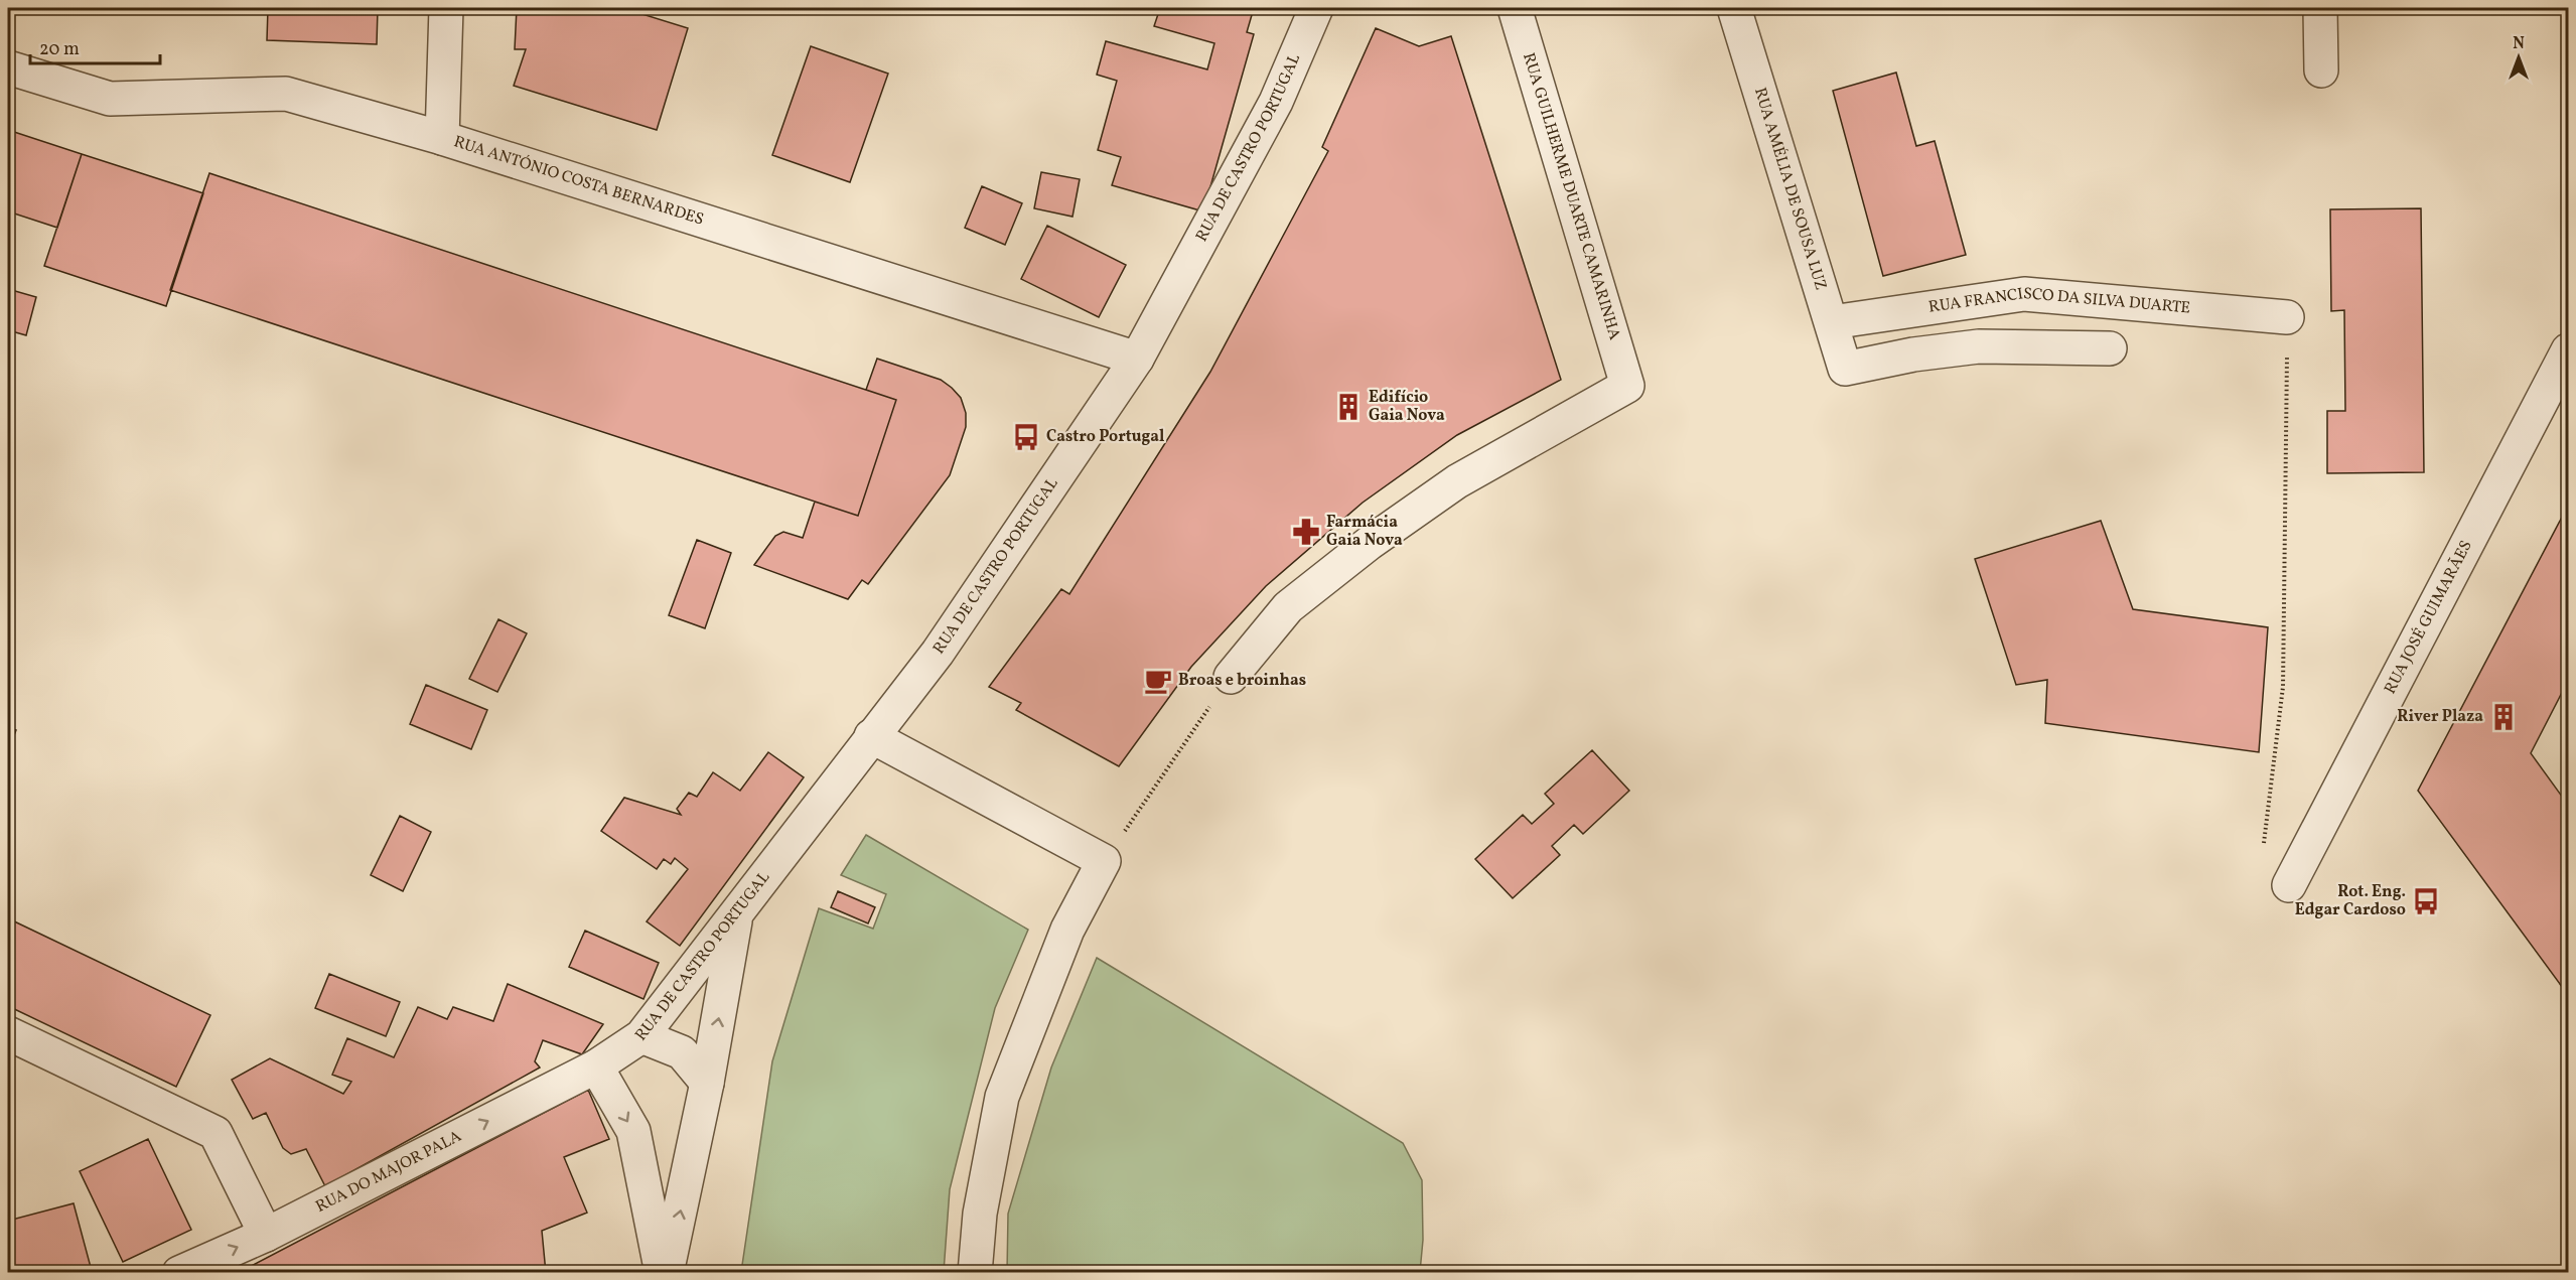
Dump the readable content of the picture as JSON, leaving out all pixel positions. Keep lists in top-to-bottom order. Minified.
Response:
{"streets":{"street":["RUA DE CASTRO PORTUGAL","RUA ANTÓNIO COSTA BERNARDES","RUA AMÉLIA DE SOUSA LUZ","RUA GUILHERME DUARTE CAMARINHA","RUA FRANCISCO DA SILVA DUARTE","RUA JOSÉ GUIMARÃES","RUA DO MAJOR PALA"]},"crossings":[["RUA DE CASTRO PORTUGAL","RUA ANTÓNIO COSTA BERNARDES"],["RUA DE CASTRO PORTUGAL","RUA DO MAJOR PALA"],["RUA AMÉLIA DE SOUSA LUZ","RUA FRANCISCO DA SILVA DUARTE"]],"one_way":["RUA DO MAJOR PALA"],"places":{"building":["Edifício Gaia Nova","River Plaza"],"bus stop":["Castro Portugal","Rot. Eng. Edgar Cardoso"],"pharmacy":["Farmácia Gaia Nova"],"cafe":["Broas e broinhas"]},"scale_bar":"20 m","north":"top"}
